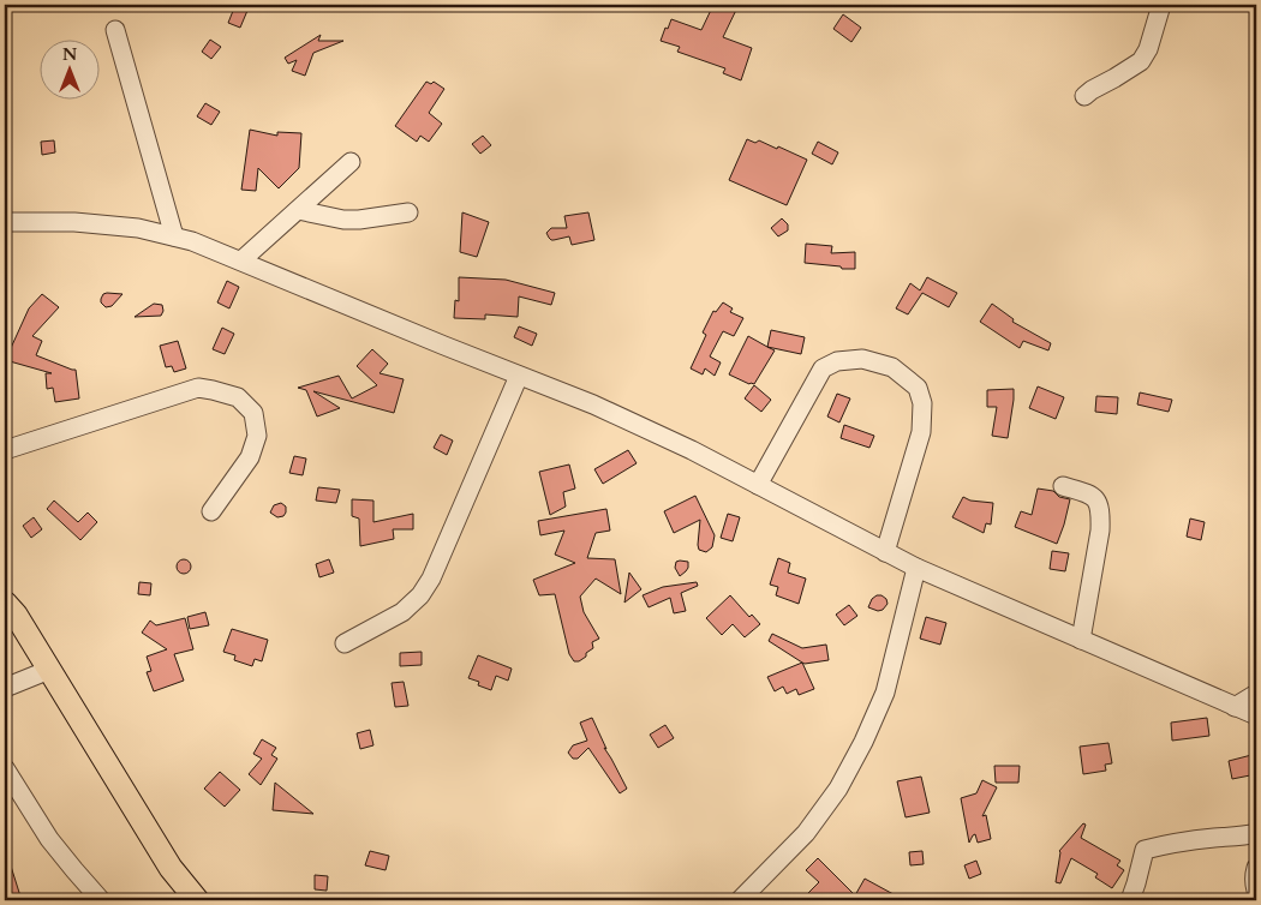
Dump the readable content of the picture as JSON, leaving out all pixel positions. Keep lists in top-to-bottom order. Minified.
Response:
{"north":"top"}
